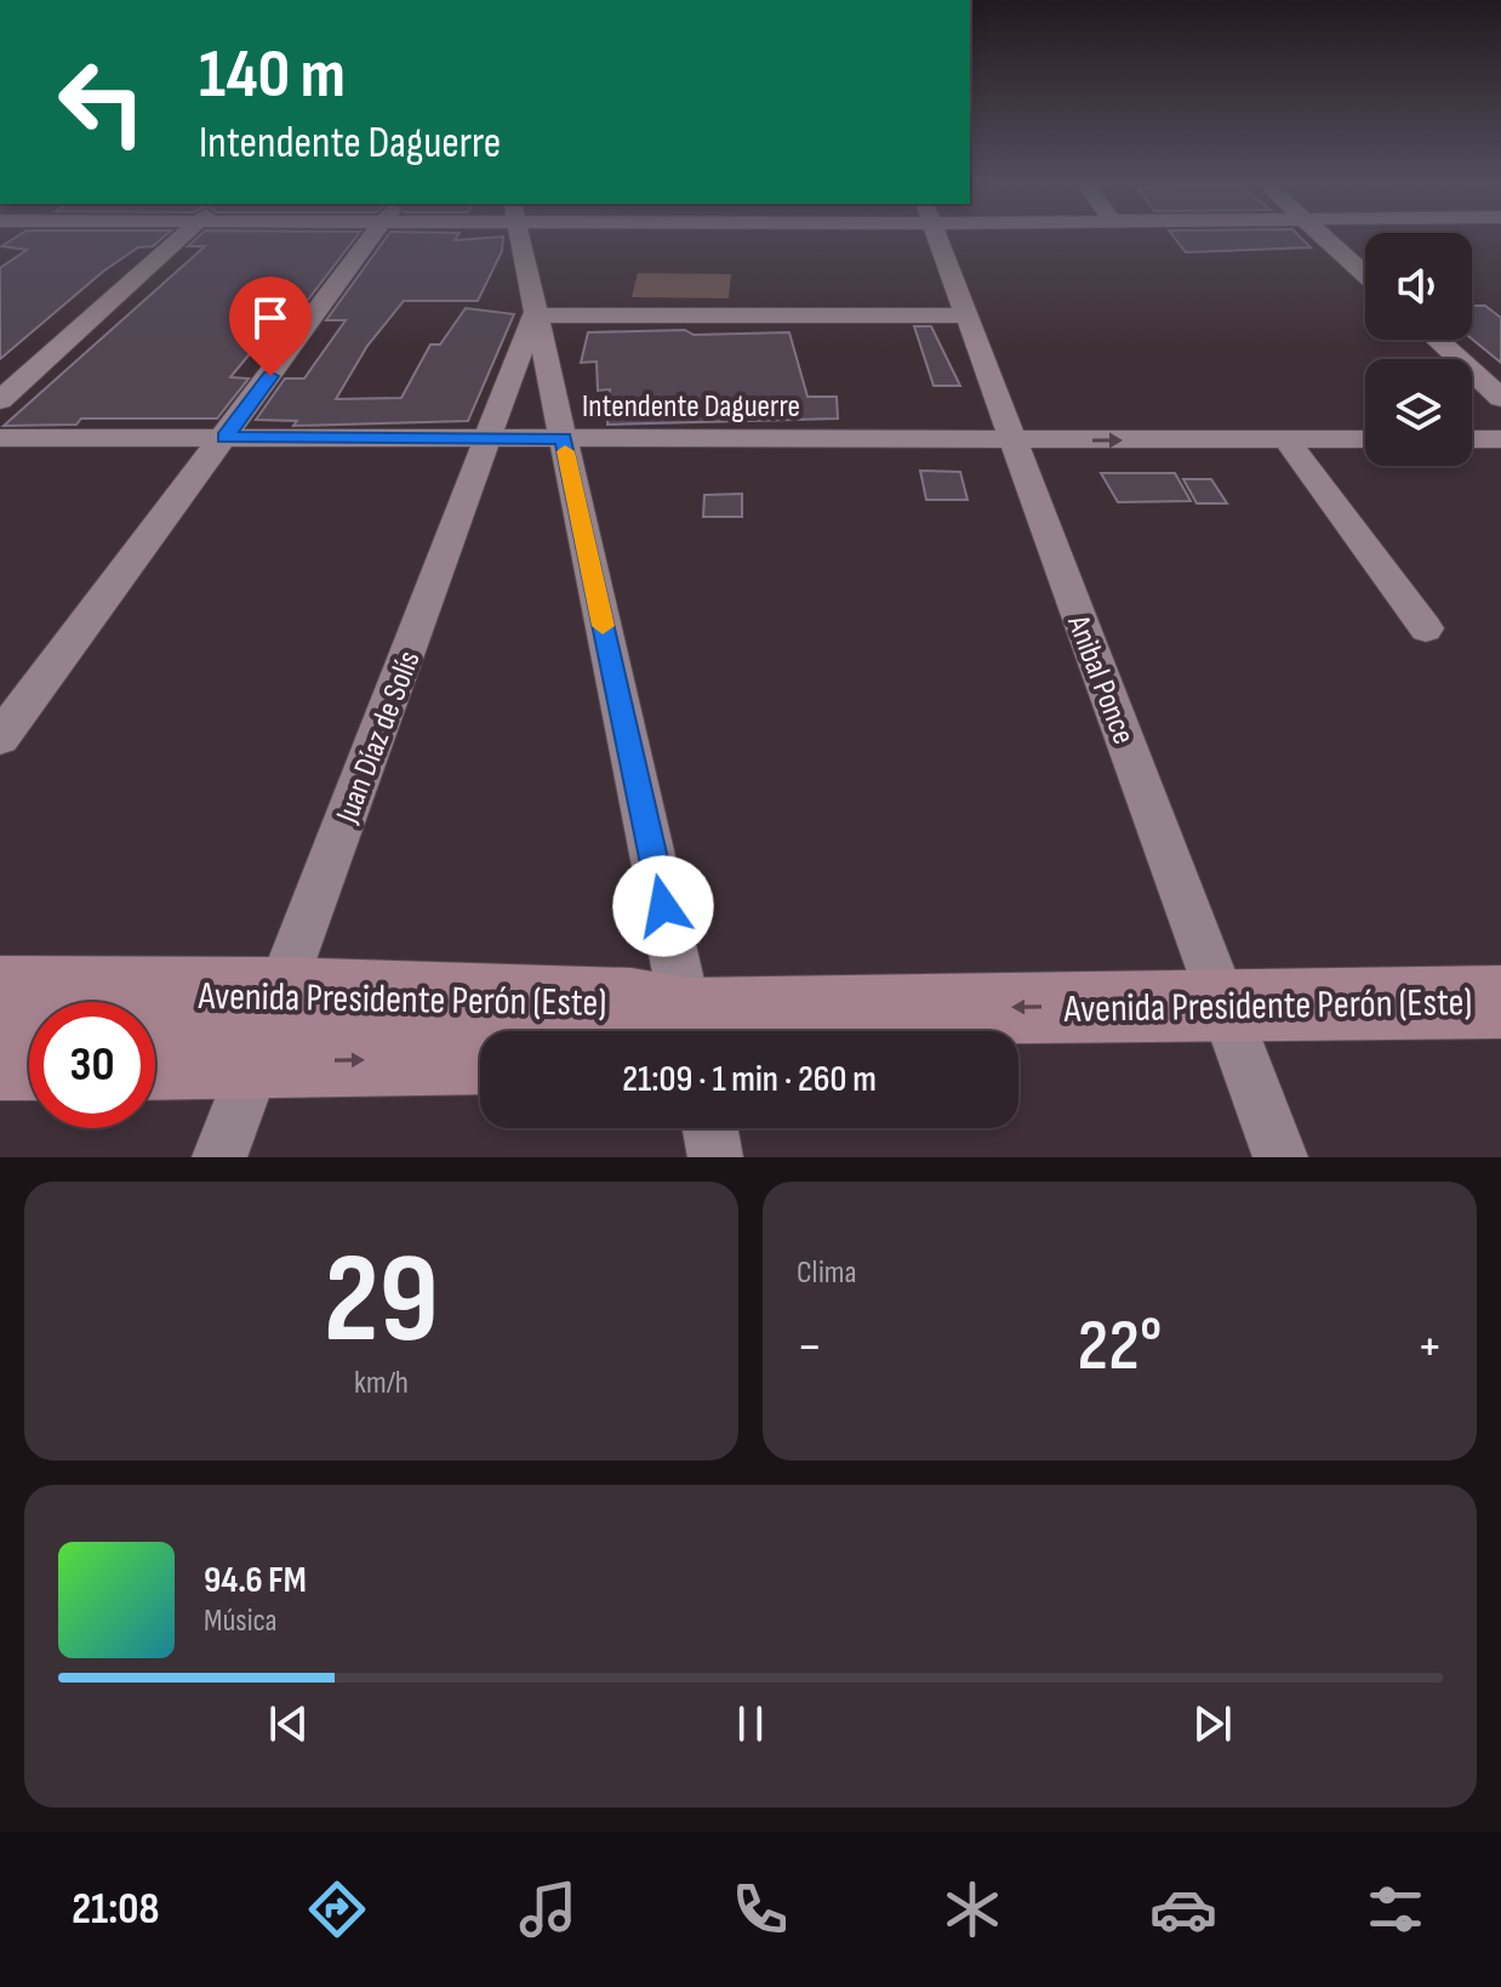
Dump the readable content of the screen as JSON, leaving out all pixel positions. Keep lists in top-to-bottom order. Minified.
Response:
{"streets":{"main road":["Avenida Presidente Perón (Este)"],"street":["Intendente Daguerre","Anibal Ponce","Juan Díaz de Solís"]},"crossings":[["Intendente Daguerre","Anibal Ponce"],["Intendente Daguerre","Juan Díaz de Solís"],["Anibal Ponce","Avenida Presidente Perón (Este)"],["Juan Díaz de Solís","Avenida Presidente Perón (Este)"]],"page":{"turn":["140 m","Intendente Daguerre"],"limit":"30","trip":"21:09 · 1 min · 260 m","tile":[["29","km/h"],"Clima"],"heat":["−","22°","+"],"song":["94.6 FM","Música"],"tabs":"21:08"}}
